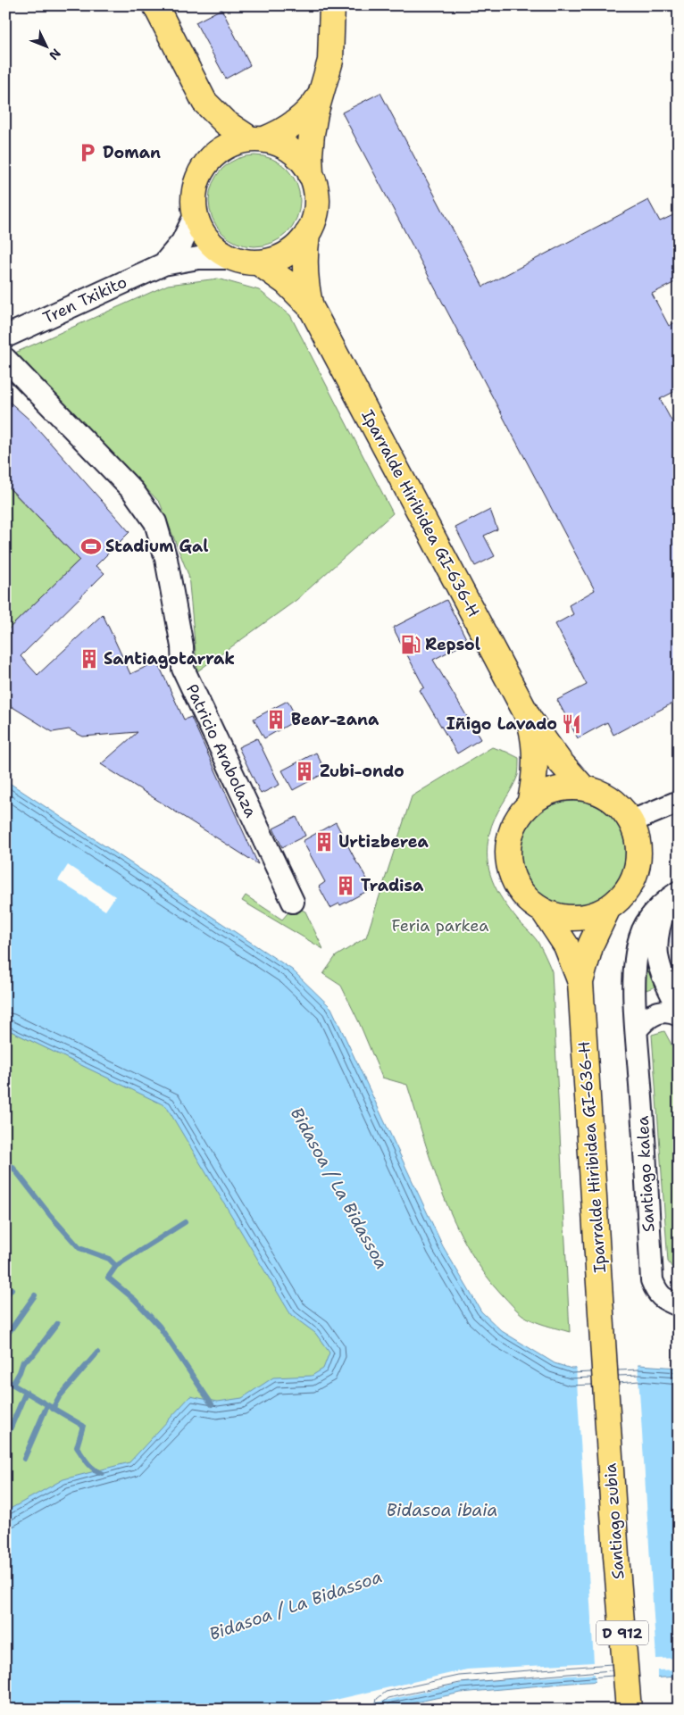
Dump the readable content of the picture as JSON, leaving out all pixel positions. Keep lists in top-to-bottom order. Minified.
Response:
{"streets":{"main road":["Iparralde Hiribidea GI-636-H","Santiago zubia","D 912"],"street":["Tren Txikito","Patricio Arabolaza","Santiago kalea"]},"crossings":[["Tren Txikito","Iparralde Hiribidea GI-636-H"],["Iparralde Hiribidea GI-636-H","Santiago zubia"]],"water":["Bidasoa / La Bidassoa","Bidasoa ibaia"],"parks":["Feria parkea"],"places":{"parking":["Doman"],"sports":["Stadium Gal"],"fuel station":["Repsol"],"building":["Santiagotarrak","Bear-zana","Zubi-ondo","Urtizberea","Tradisa"],"restaurant":["Iñigo Lavado"]},"north":"bottom right"}
